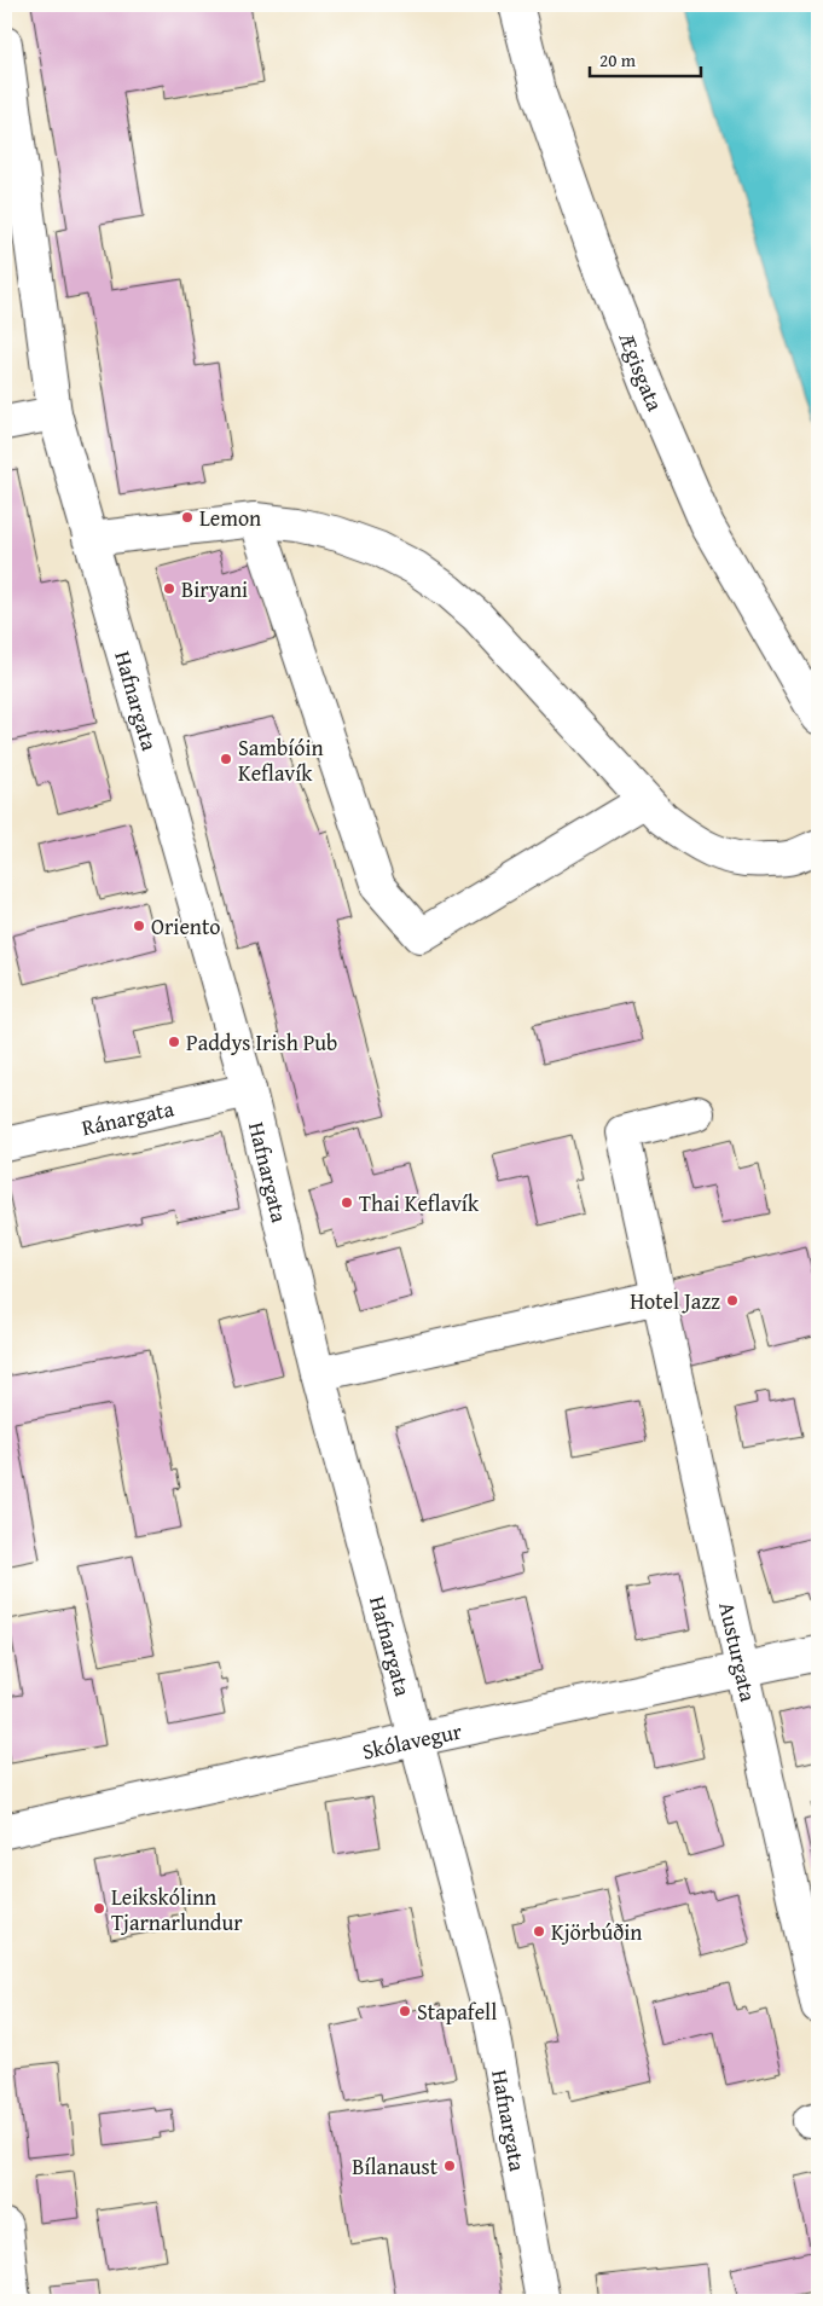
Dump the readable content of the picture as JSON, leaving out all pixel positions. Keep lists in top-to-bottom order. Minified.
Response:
{"streets":{"street":["Ægisgata","Hafnargata","Ránargata","Austurgata","Skólavegur"]},"crossings":[["Hafnargata","Ránargata"],["Hafnargata","Skólavegur"],["Austurgata","Skólavegur"]],"places":["Lemon","Biryani","Sambíóin Keflavík","Oriento","Paddys Irish Pub","Thai Keflavík","Hotel Jazz","Leikskólinn Tjarnarlundur","Kjörbúðin","Stapafell","Bílanaust"],"scale_bar":"20 m"}
